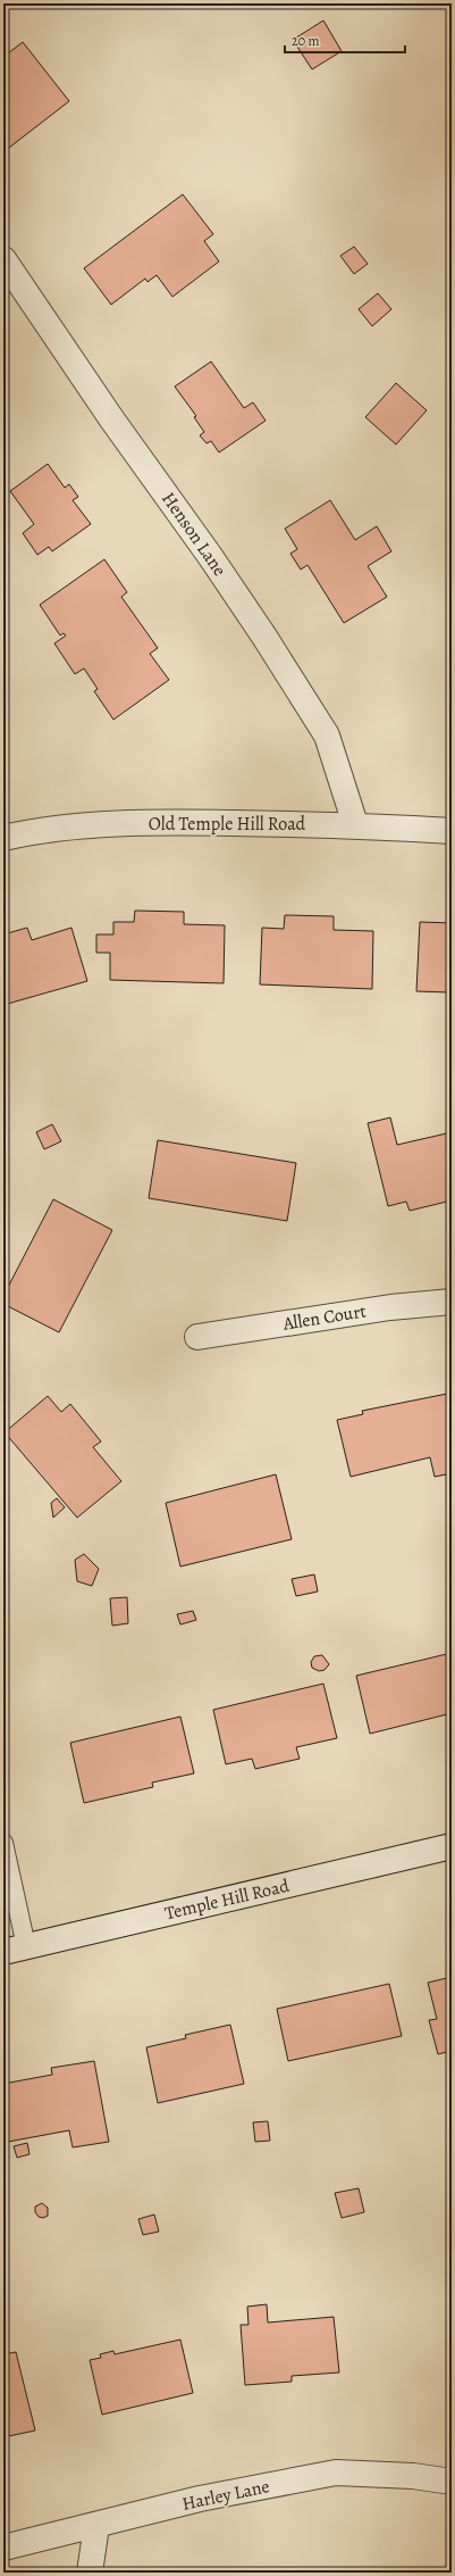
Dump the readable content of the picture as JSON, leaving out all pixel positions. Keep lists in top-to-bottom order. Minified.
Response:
{"streets":{"street":["Henson Lane","Old Temple Hill Road","Allen Court","Temple Hill Road","Harley Lane"]},"crossings":[["Henson Lane","Old Temple Hill Road"]],"scale_bar":"20 m"}
